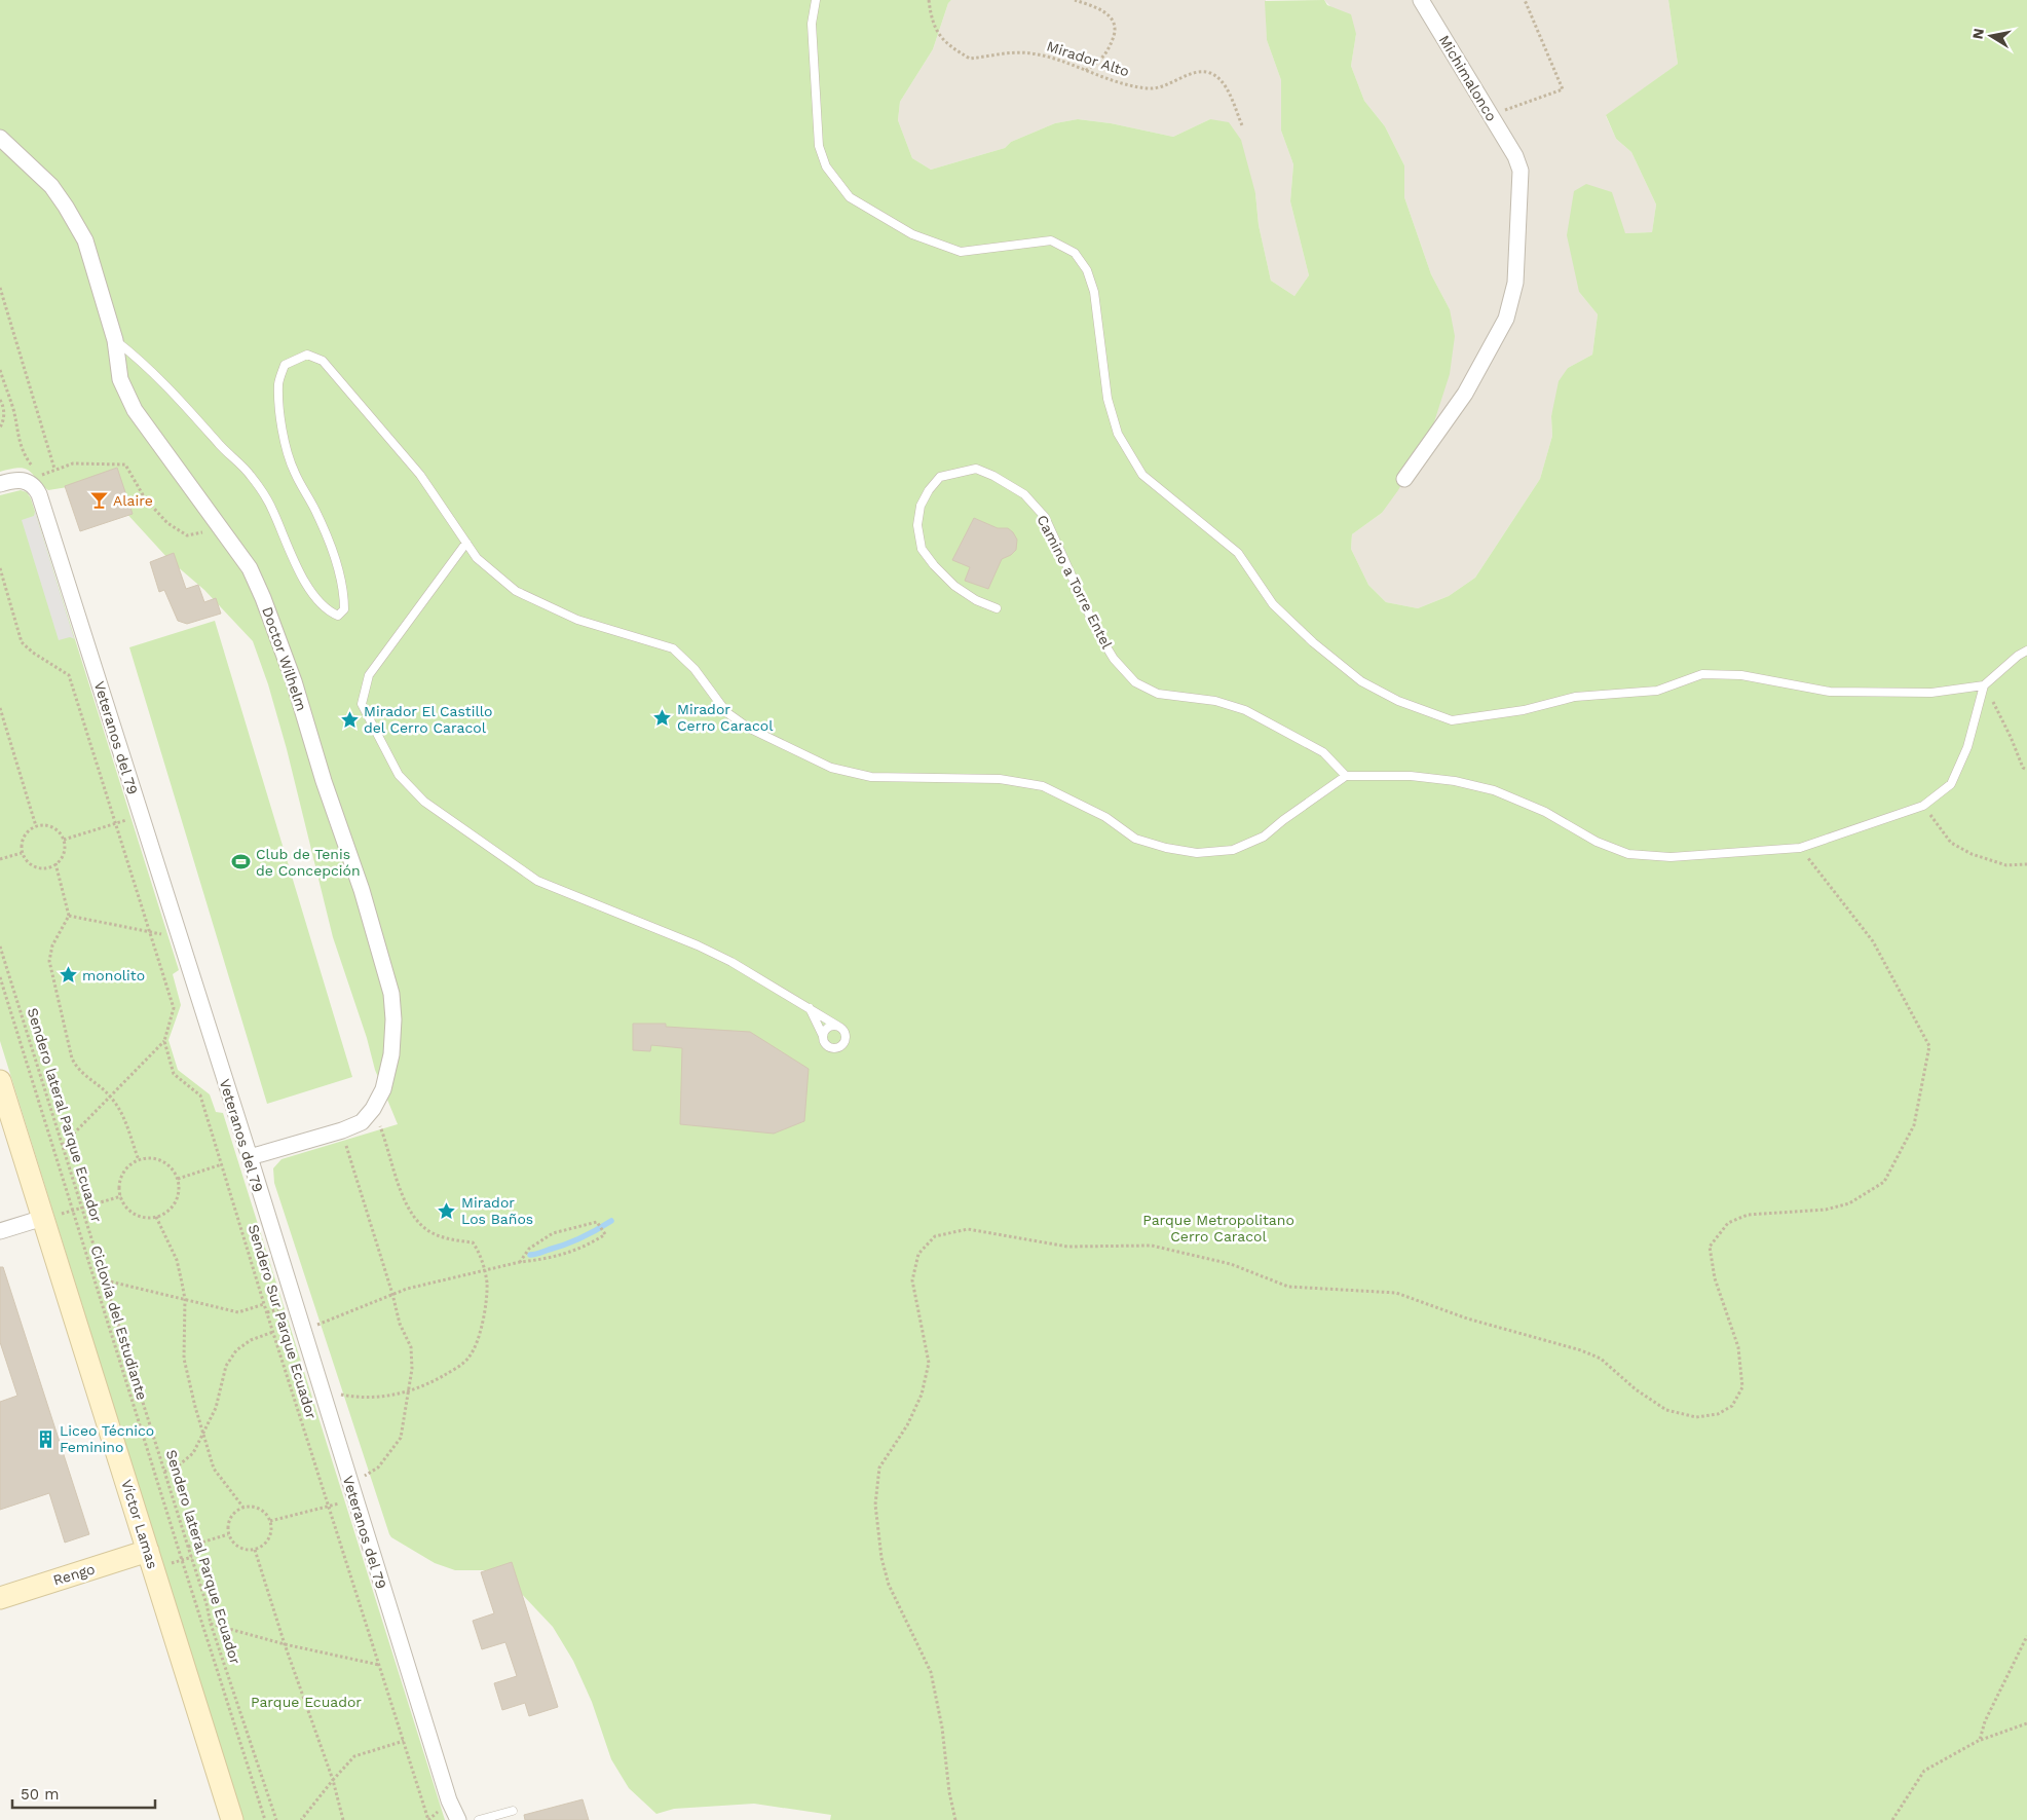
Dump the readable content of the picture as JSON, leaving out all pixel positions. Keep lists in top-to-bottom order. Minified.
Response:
{"streets":{"main road":["Víctor Lamas","Rengo"],"street":["Michimalonco","Doctor Wilhelm","Veteranos del 79"],"lane":["Camino a Torre Entel"],"path":["Mirador Alto","Sendero lateral Parque Ecuador","Sendero Sur Parque Ecuador","Ciclovía del Estudiante"]},"crossings":[["Doctor Wilhelm","Veteranos del 79"],["Víctor Lamas","Rengo"]],"parks":["Parque Metropolitano Cerro Caracol","Parque Ecuador"],"places":{"bar":["Alaire"],"place":["Mirador Cerro Caracol","Mirador El Castillo del Cerro Caracol","monolito","Mirador Los Baños"],"sports":["Club de Tenis de Concepción"],"building":["Liceo Técnico Feminino"]},"scale_bar":"50 m","north":"left"}
